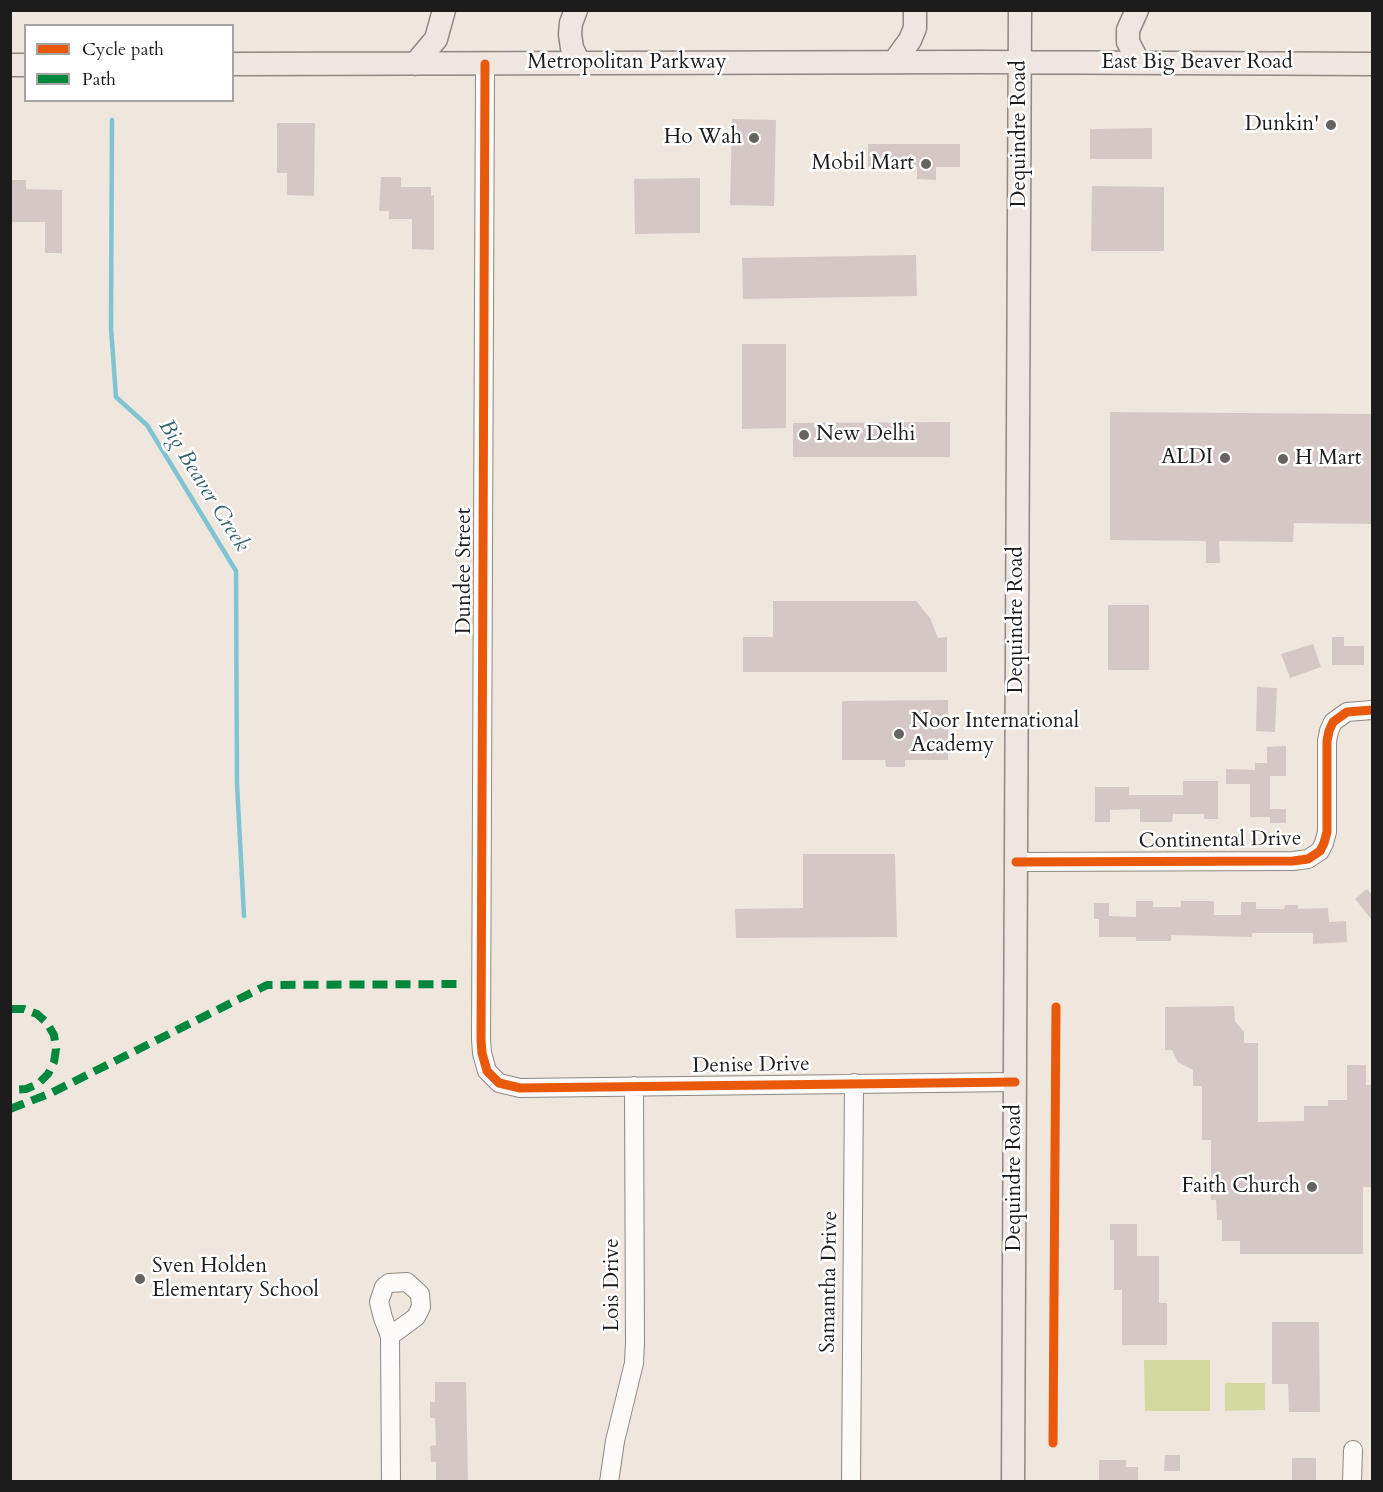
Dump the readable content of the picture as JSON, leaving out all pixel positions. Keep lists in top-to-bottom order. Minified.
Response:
{"streets":{"main road":["Metropolitan Parkway","East Big Beaver Road","Dequindre Road"],"street":["Dundee Street","Continental Drive","Denise Drive","Samantha Drive","Lois Drive"]},"crossings":[["Metropolitan Parkway","East Big Beaver Road"],["Metropolitan Parkway","Dequindre Road"],["Metropolitan Parkway","Dundee Street"],["East Big Beaver Road","Dequindre Road"],["Dequindre Road","Continental Drive"],["Dequindre Road","Denise Drive"],["Dundee Street","Denise Drive"],["Denise Drive","Samantha Drive"],["Denise Drive","Lois Drive"]],"water":["Big Beaver Creek"],"places":["Dunkin'","Ho Wah","Mobil Mart","New Delhi","ALDI","H Mart","Noor International Academy","Faith Church","Sven Holden Elementary School"],"legend":["Cycle path","Path"]}
